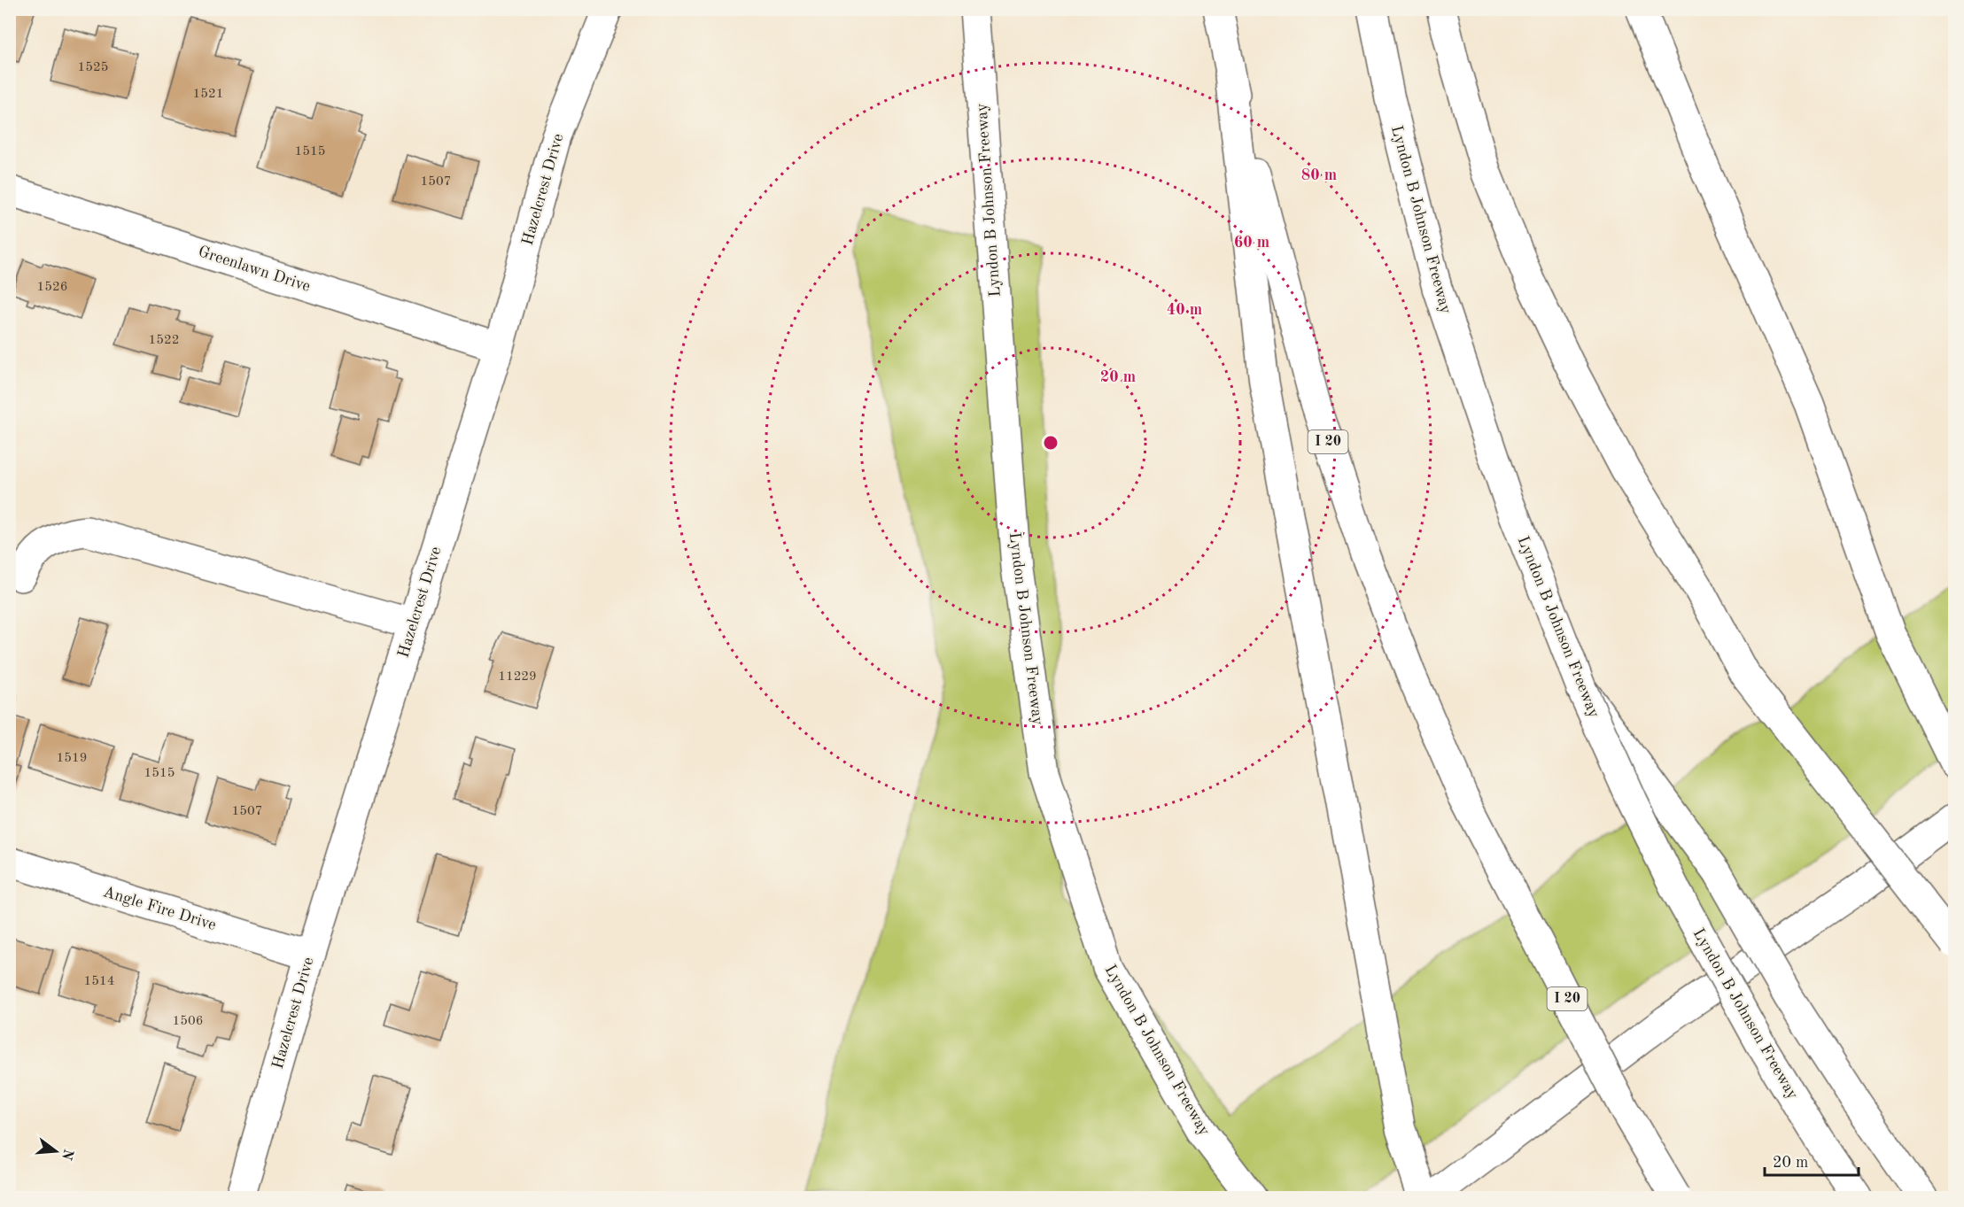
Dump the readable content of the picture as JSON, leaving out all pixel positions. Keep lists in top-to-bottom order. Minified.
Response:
{"streets":{"main road":["Hazelcrest Drive","Lyndon B Johnson Freeway","Greenlawn Drive","I 20","Angle Fire Drive"]},"crossings":[["Hazelcrest Drive","Greenlawn Drive"],["Hazelcrest Drive","Angle Fire Drive"]],"house_numbers":["1525","1521","1515","1507","1526","1522","11229","1519","1515","1507","1514","1506"],"scale_bar":"20 m","north":"right","rings":["80 m","60 m","40 m","20 m"]}
